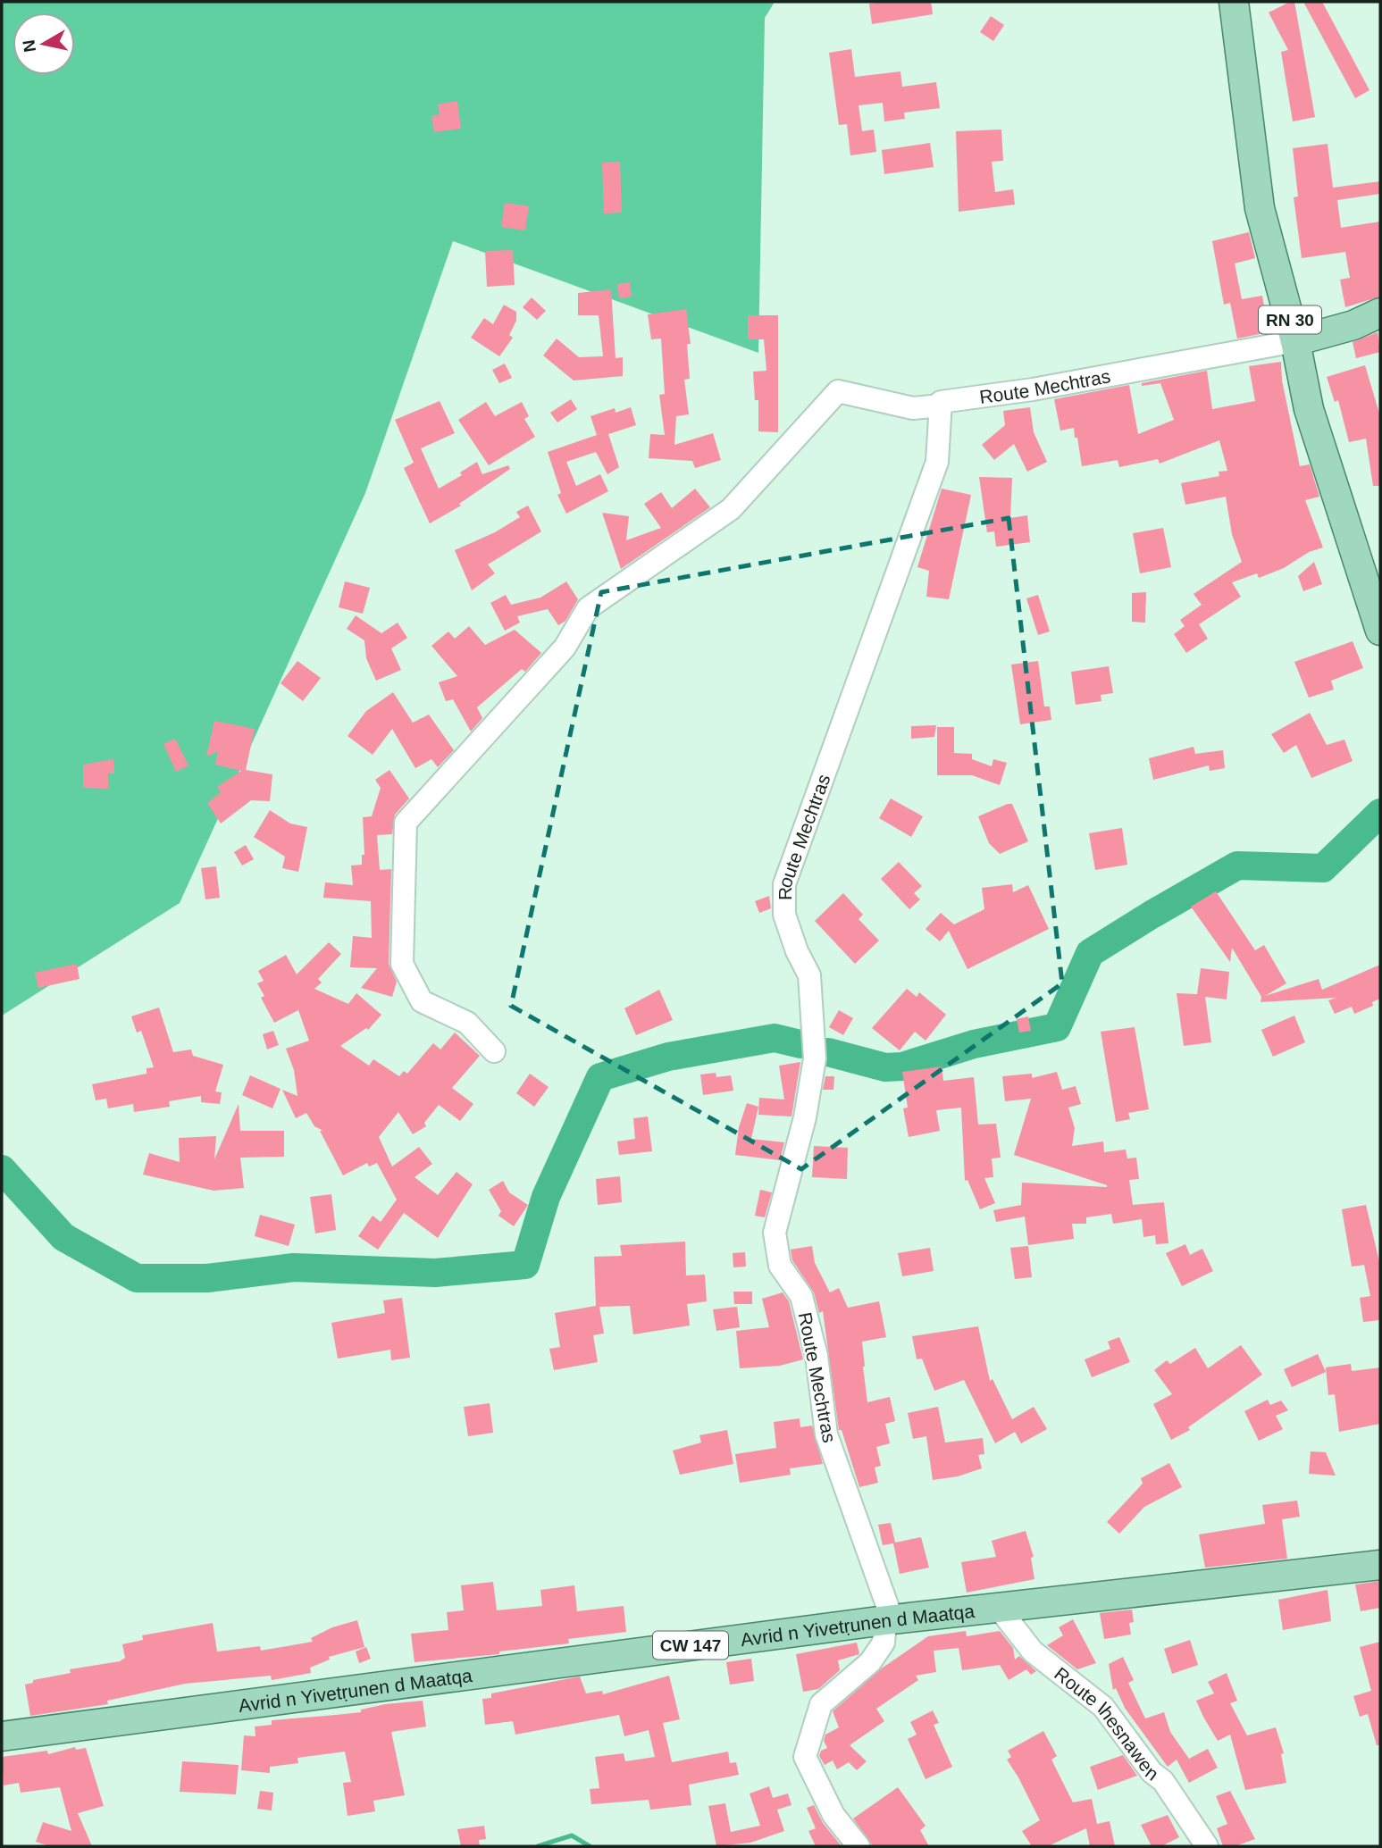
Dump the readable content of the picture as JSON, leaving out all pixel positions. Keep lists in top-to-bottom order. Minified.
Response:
{"streets":{"main road":["RN 30","Avrid n Yivetṛunen d Maatqa","CW 147"],"street":["Route Mechtras","Route Ihesnawen"]},"crossings":[["RN 30","Route Mechtras"],["Route Mechtras","Avrid n Yivetṛunen d Maatqa"],["Avrid n Yivetṛunen d Maatqa","Route Ihesnawen"]],"north":"left"}
